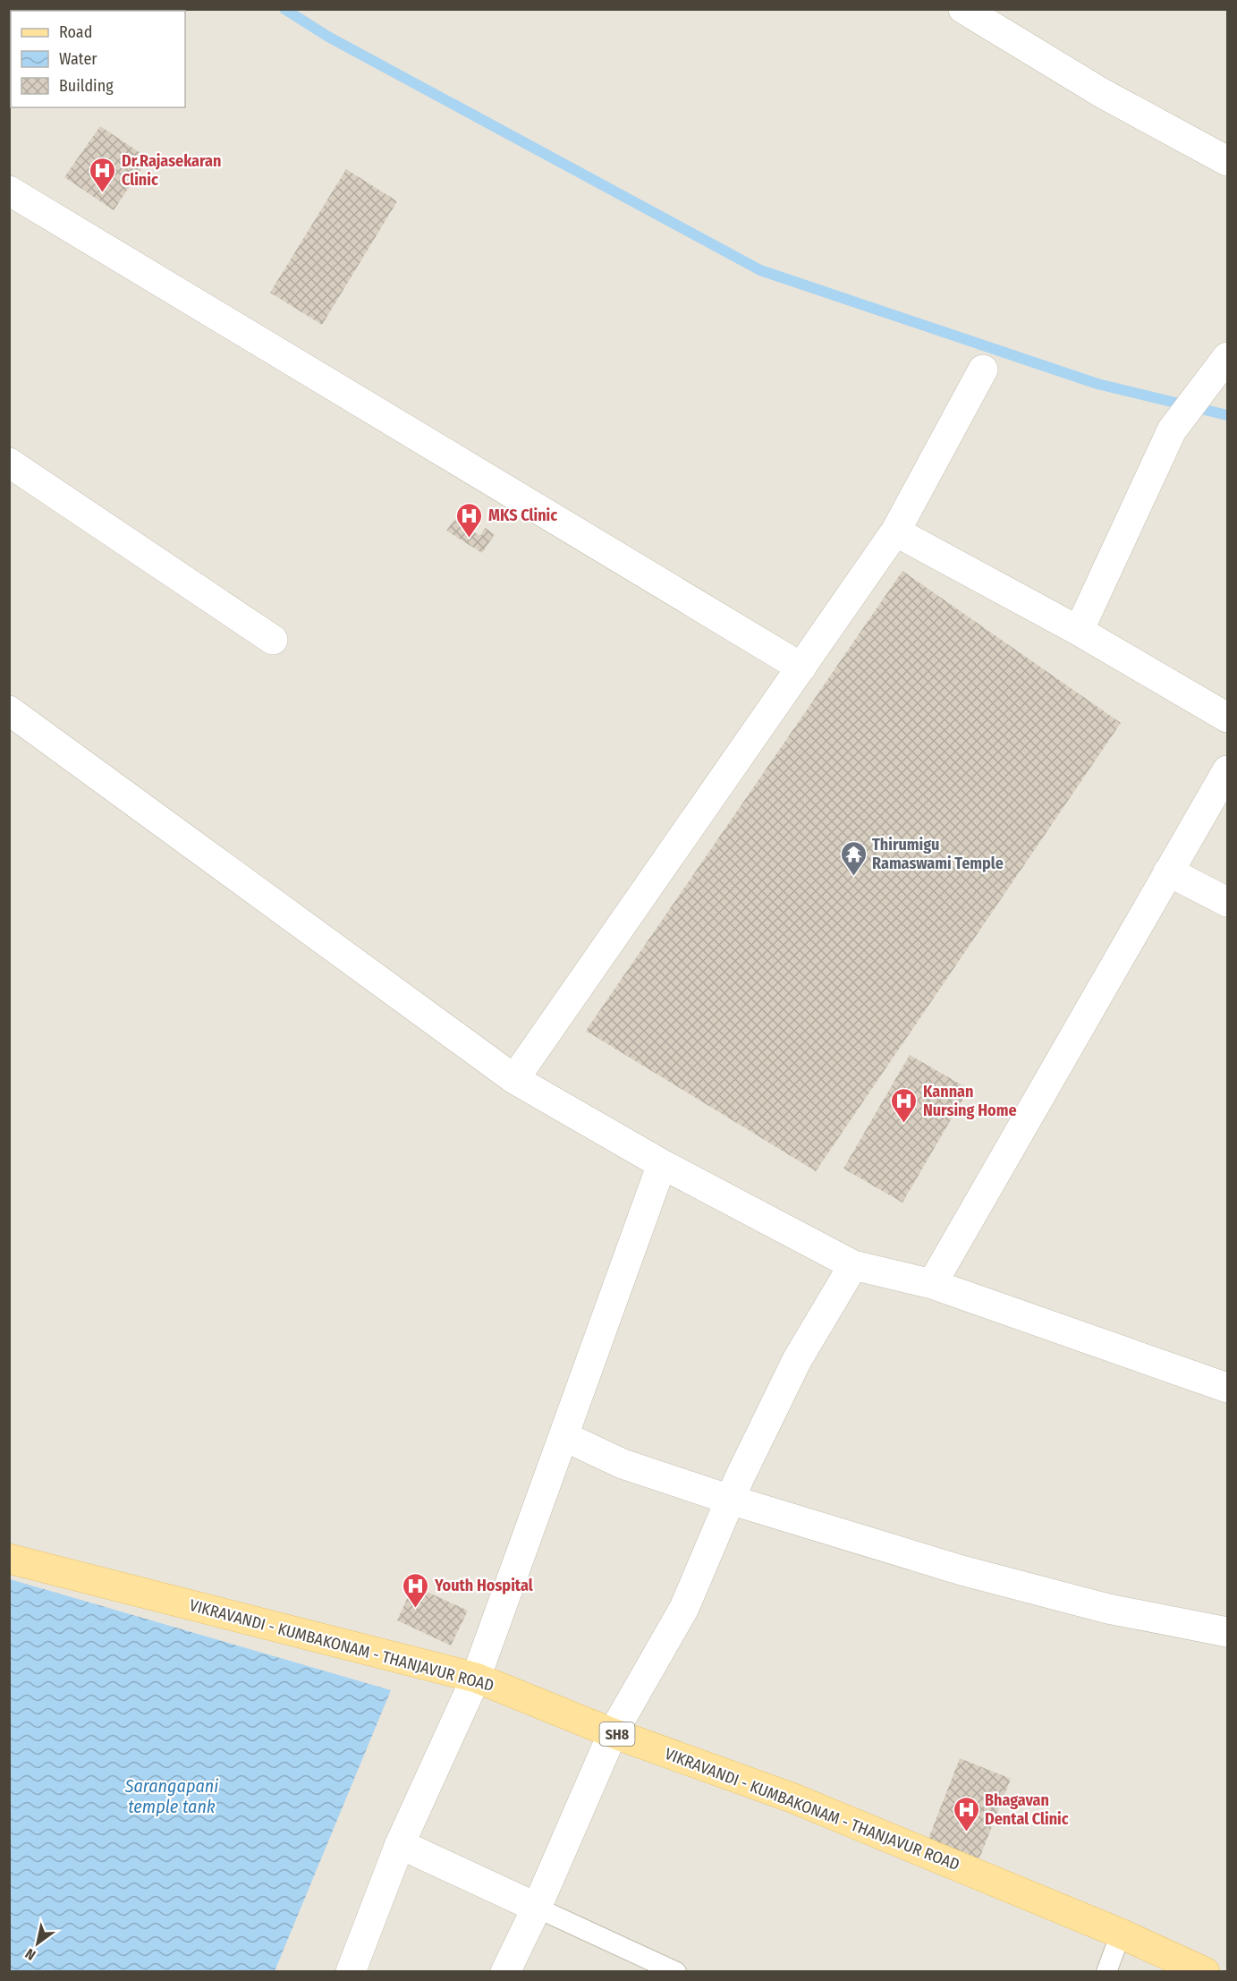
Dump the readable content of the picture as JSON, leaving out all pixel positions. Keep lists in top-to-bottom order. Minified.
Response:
{"streets":{"main road":["VIKRAVANDI - KUMBAKONAM - THANJAVUR ROAD","SH8"]},"water":["Sarangapani temple tank"],"places":{"hospital":["Dr.Rajasekaran Clinic","MKS Clinic","Kannan Nursing Home","Youth Hospital","Bhagavan Dental Clinic"],"temple":["Thirumigu Ramaswami Temple"]},"legend":["Road","Water","Building"],"north":"bottom left"}
